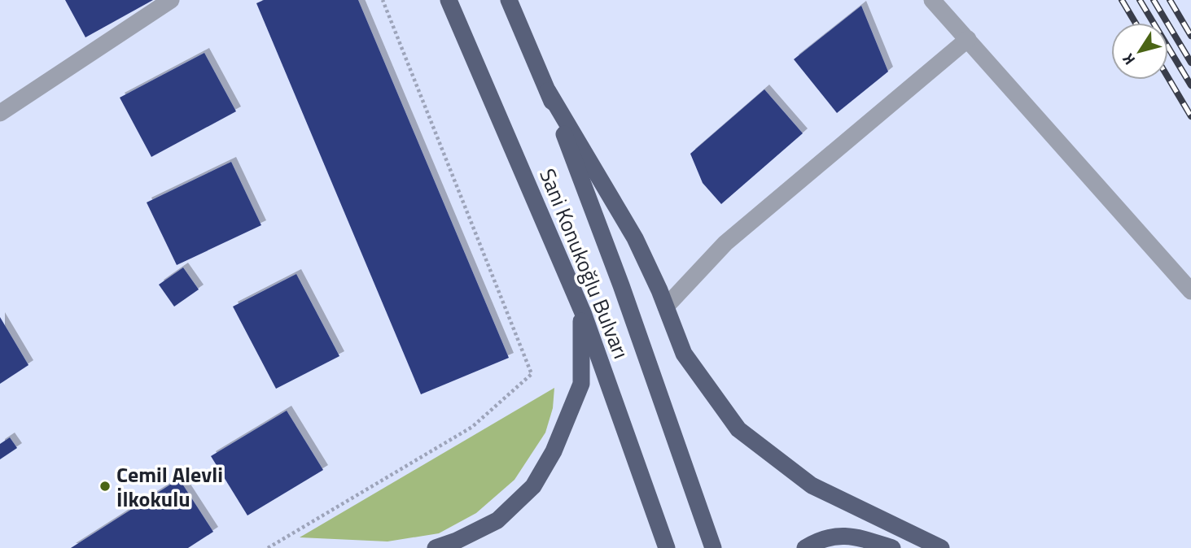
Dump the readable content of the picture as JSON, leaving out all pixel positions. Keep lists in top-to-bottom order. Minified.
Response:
{"streets":{"highway":["Sani Konukoğlu Bulvarı"]},"places":["Cemil Alevli İlkokulu"],"north":"bottom left"}
